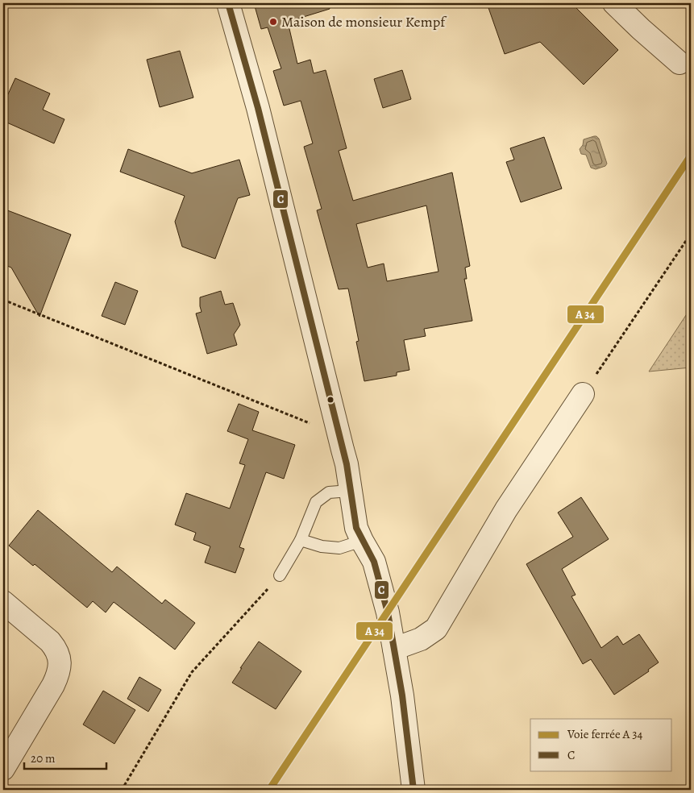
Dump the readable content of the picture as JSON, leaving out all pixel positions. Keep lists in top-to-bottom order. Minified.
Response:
{"places":["Maison de monsieur Kempf"],"lines":["transit line C"],"legend":["Voie ferrée A 34","C"],"scale_bar":"20 m"}
